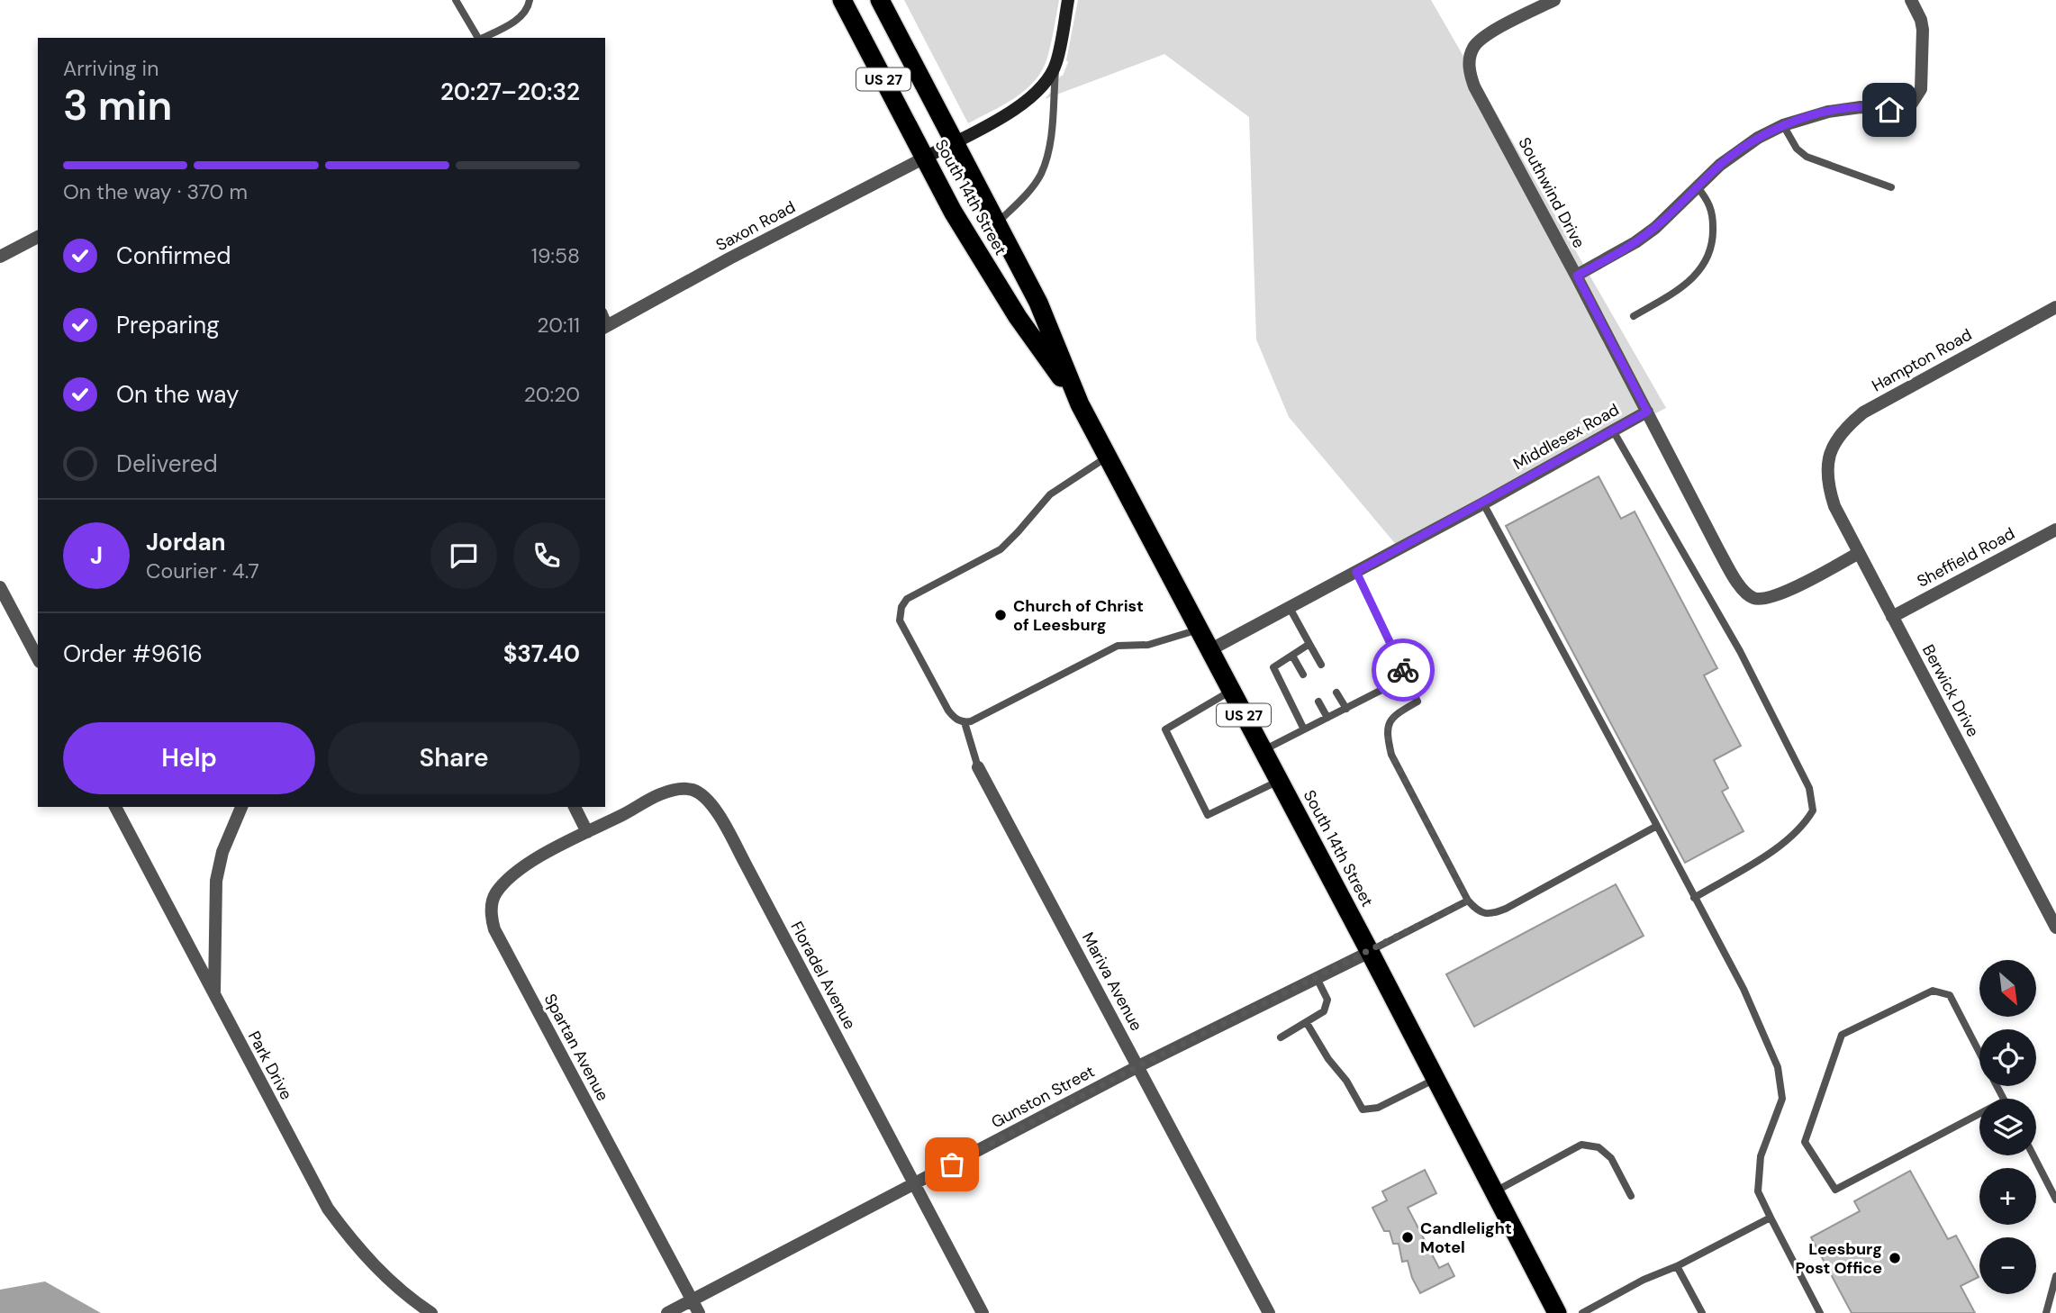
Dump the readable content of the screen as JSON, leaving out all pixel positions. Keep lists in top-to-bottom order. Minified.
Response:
{"streets":{"highway":["US 27","South 14th Street"],"street":["Southwind Drive","Saxon Road","Hampton Road","Middlesex Road","Sheffield Road","Berwick Drive","Floradel Avenue","Mariva Avenue","Spartan Avenue","Park Drive","Gunston Street"]},"crossings":[["Southwind Drive","Middlesex Road"],["South 14th Street","Saxon Road"],["South 14th Street","Middlesex Road"],["South 14th Street","Gunston Street"],["Hampton Road","Berwick Drive"],["Sheffield Road","Berwick Drive"],["Floradel Avenue","Spartan Avenue"],["Floradel Avenue","Gunston Street"],["Mariva Avenue","Gunston Street"],["Spartan Avenue","Gunston Street"]],"places":["Church of Christ of Leesburg","Candlelight Motel","Leesburg Post Office"],"north":"bottom right","page":{"heading":["3 min","Arriving in","20:27–20:32"],"panel":["Jordan","Courier · 4.7","Order #9616","$37.40"],"bar":"On the way · 370 m","list":[["Confirmed","19:58"],["Preparing","20:11"],["On the way","20:20"],"Delivered"],"round":"J","buttons":["Help","Share"],"map_buttons":["+","−"]}}
